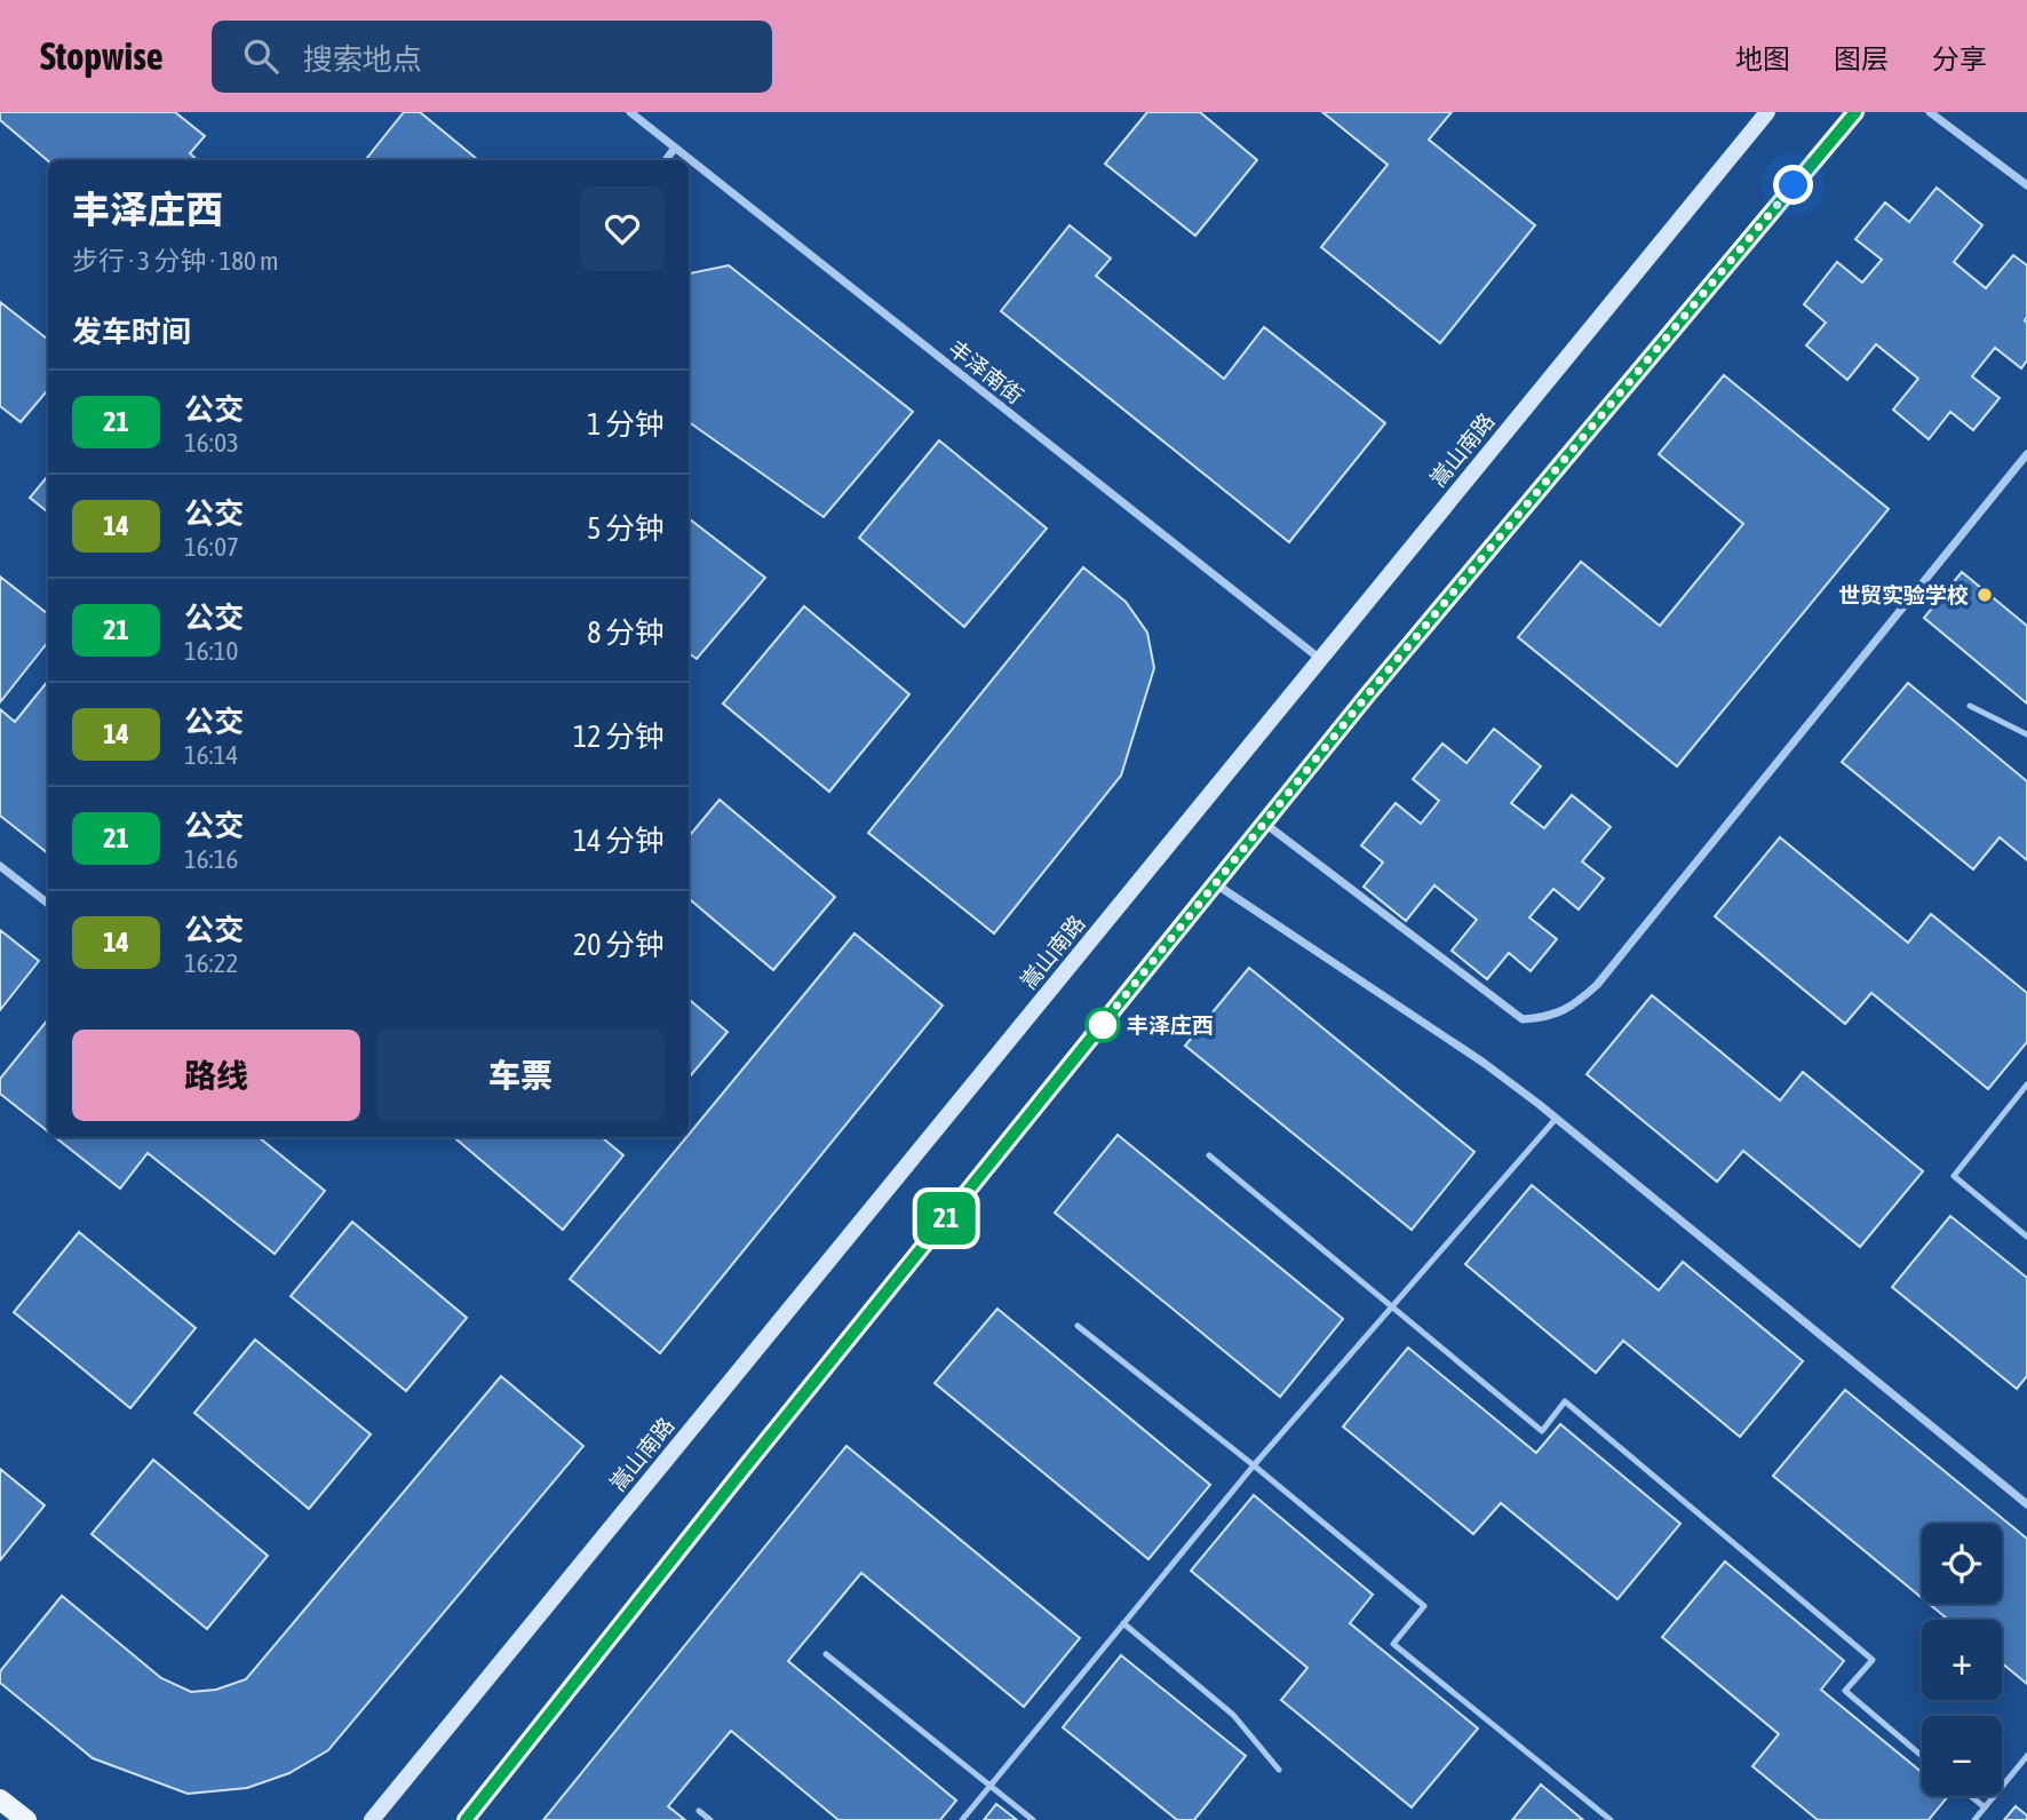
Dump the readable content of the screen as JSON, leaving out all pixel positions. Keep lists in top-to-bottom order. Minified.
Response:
{"streets":{"street":["丰泽南街","嵩山南路"]},"crossings":[["丰泽南街","嵩山南路"]],"places":["世贸实验学校","丰泽庄西"],"lines":["bus line 21"],"page":{"header":"Stopwise","search":"搜索地点","nav":["地图","图层","分享"],"on_map":"21","heading":[["丰泽庄西","步行 · 3 分钟 · 180 m"],"发车时间"],"list":[{"mark":"21","name":"公交","note":"16:03","value":"1 分钟"},{"mark":"14","name":"公交","note":"16:07","value":"5 分钟"},{"mark":"21","name":"公交","note":"16:10","value":"8 分钟"},{"mark":"14","name":"公交","note":"16:14","value":"12 分钟"},{"mark":"21","name":"公交","note":"16:16","value":"14 分钟"},{"mark":"14","name":"公交","note":"16:22","value":"20 分钟"}],"buttons":["路线","车票"],"map_buttons":["+","−"]}}
